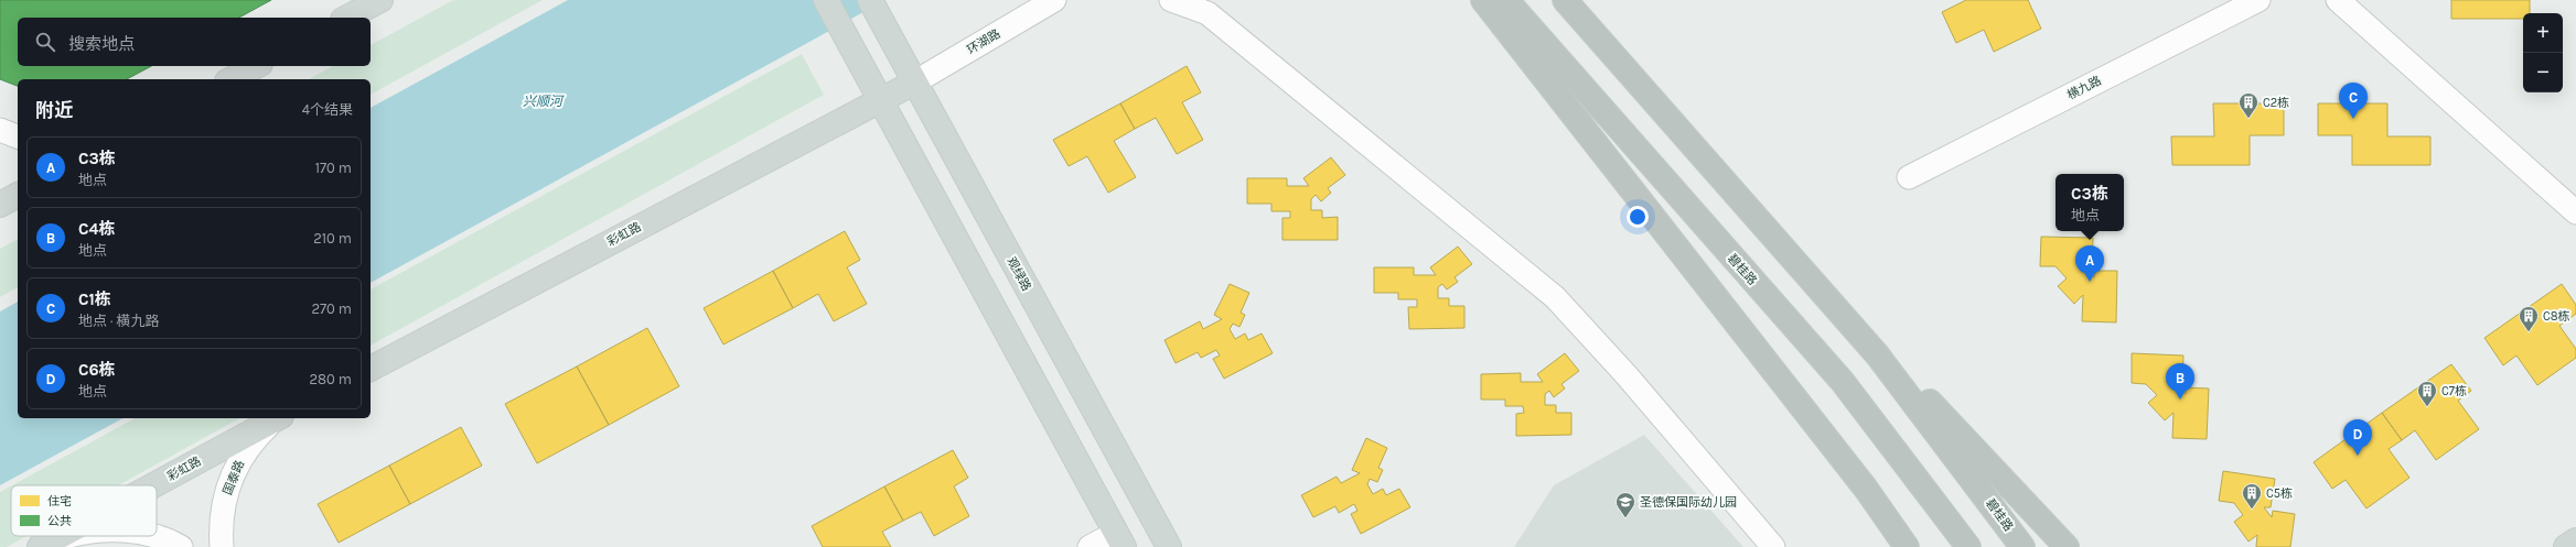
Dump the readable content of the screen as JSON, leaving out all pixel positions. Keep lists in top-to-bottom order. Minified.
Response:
{"streets":{"highway":["碧桂路"],"main road":["彩虹路","观绿路"],"street":["环湖路","横九路","国泰路"]},"crossings":[["环湖路","彩虹路"],["环湖路","观绿路"],["彩虹路","观绿路"],["彩虹路","国泰路"]],"water":["兴顺河"],"places":{"building":["C2栋","C8栋","C7栋","C5栋"],"school or university":["圣德保国际幼儿园"]},"legend":["住宅","公共"],"page":{"map_buttons":["+","−"],"search":"搜索地点","heading":["附近","4个结果"],"pins":["C","A","B","D"],"list":[{"mark":"A","name":"C3栋","note":"地点","value":"170 m"},{"mark":"B","name":"C4栋","note":"地点","value":"210 m"},{"mark":"C","name":"C1栋","note":"地点 · 横九路","value":"270 m"},{"mark":"D","name":"C6栋","note":"地点","value":"280 m"}],"popup":["C3栋","地点"]}}
